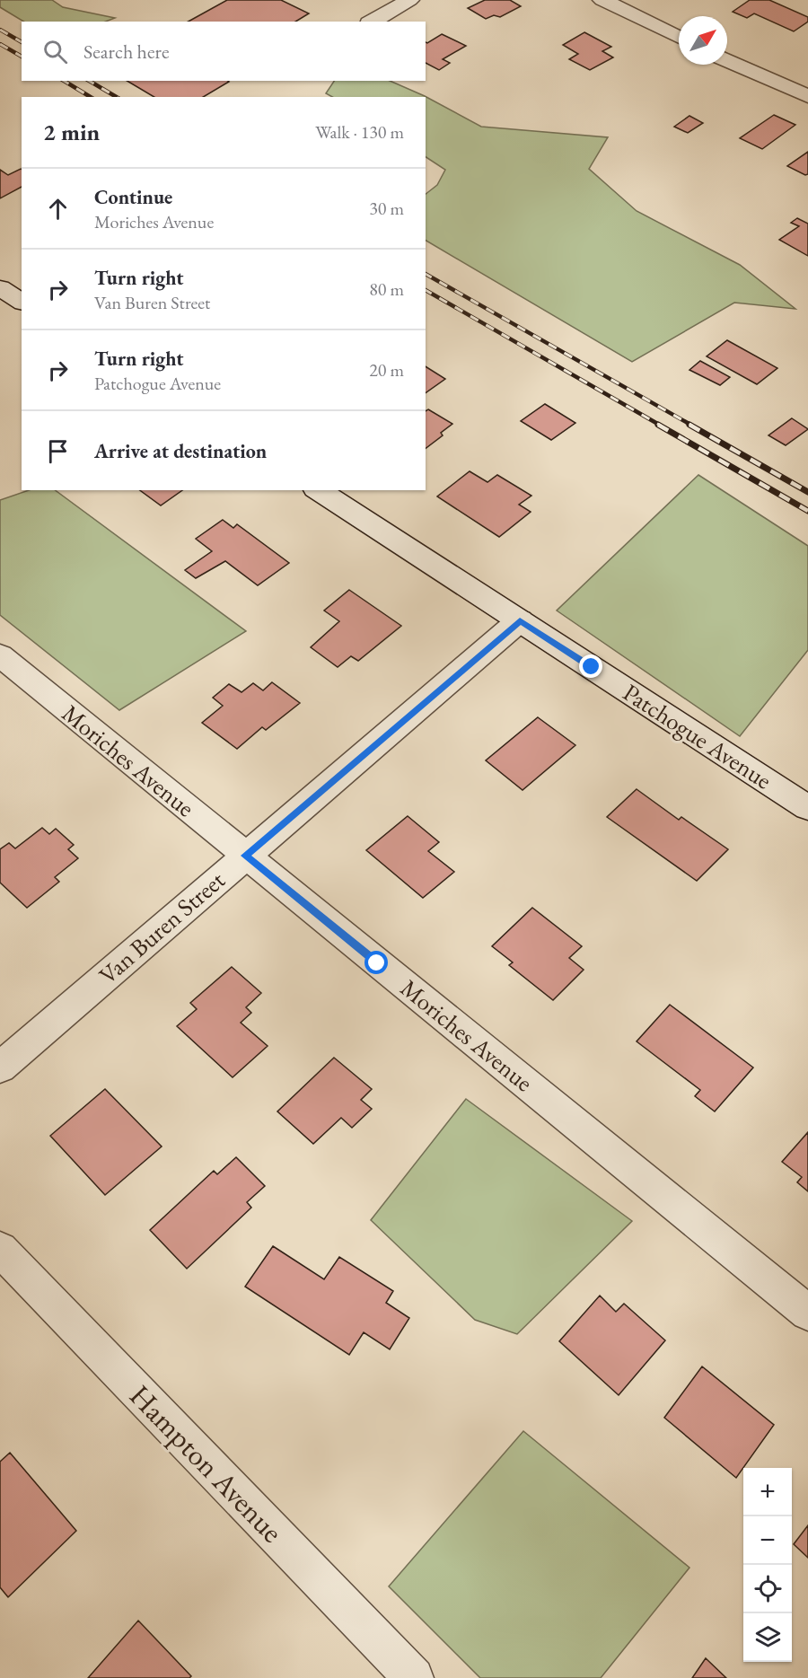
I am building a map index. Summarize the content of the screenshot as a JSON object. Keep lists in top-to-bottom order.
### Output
{
  "streets": {
    "street": [
      "Patchogue Avenue",
      "Moriches Avenue",
      "Van Buren Street",
      "Hampton Avenue"
    ]
  },
  "crossings": [
    ["Patchogue Avenue", "Van Buren Street"],
    ["Moriches Avenue", "Van Buren Street"]
  ],
  "north": "top right",
  "page": {
    "search": "Search here",
    "heading": ["2 min", "Walk · 130 m"],
    "list": [
      ["Continue", "Moriches Avenue", "30 m"],
      ["Turn right", "Van Buren Street", "80 m"],
      ["Turn right", "Patchogue Avenue", "20 m"],
      "Arrive at destination"
    ],
    "map_buttons": ["+", "−"]
  }
}
